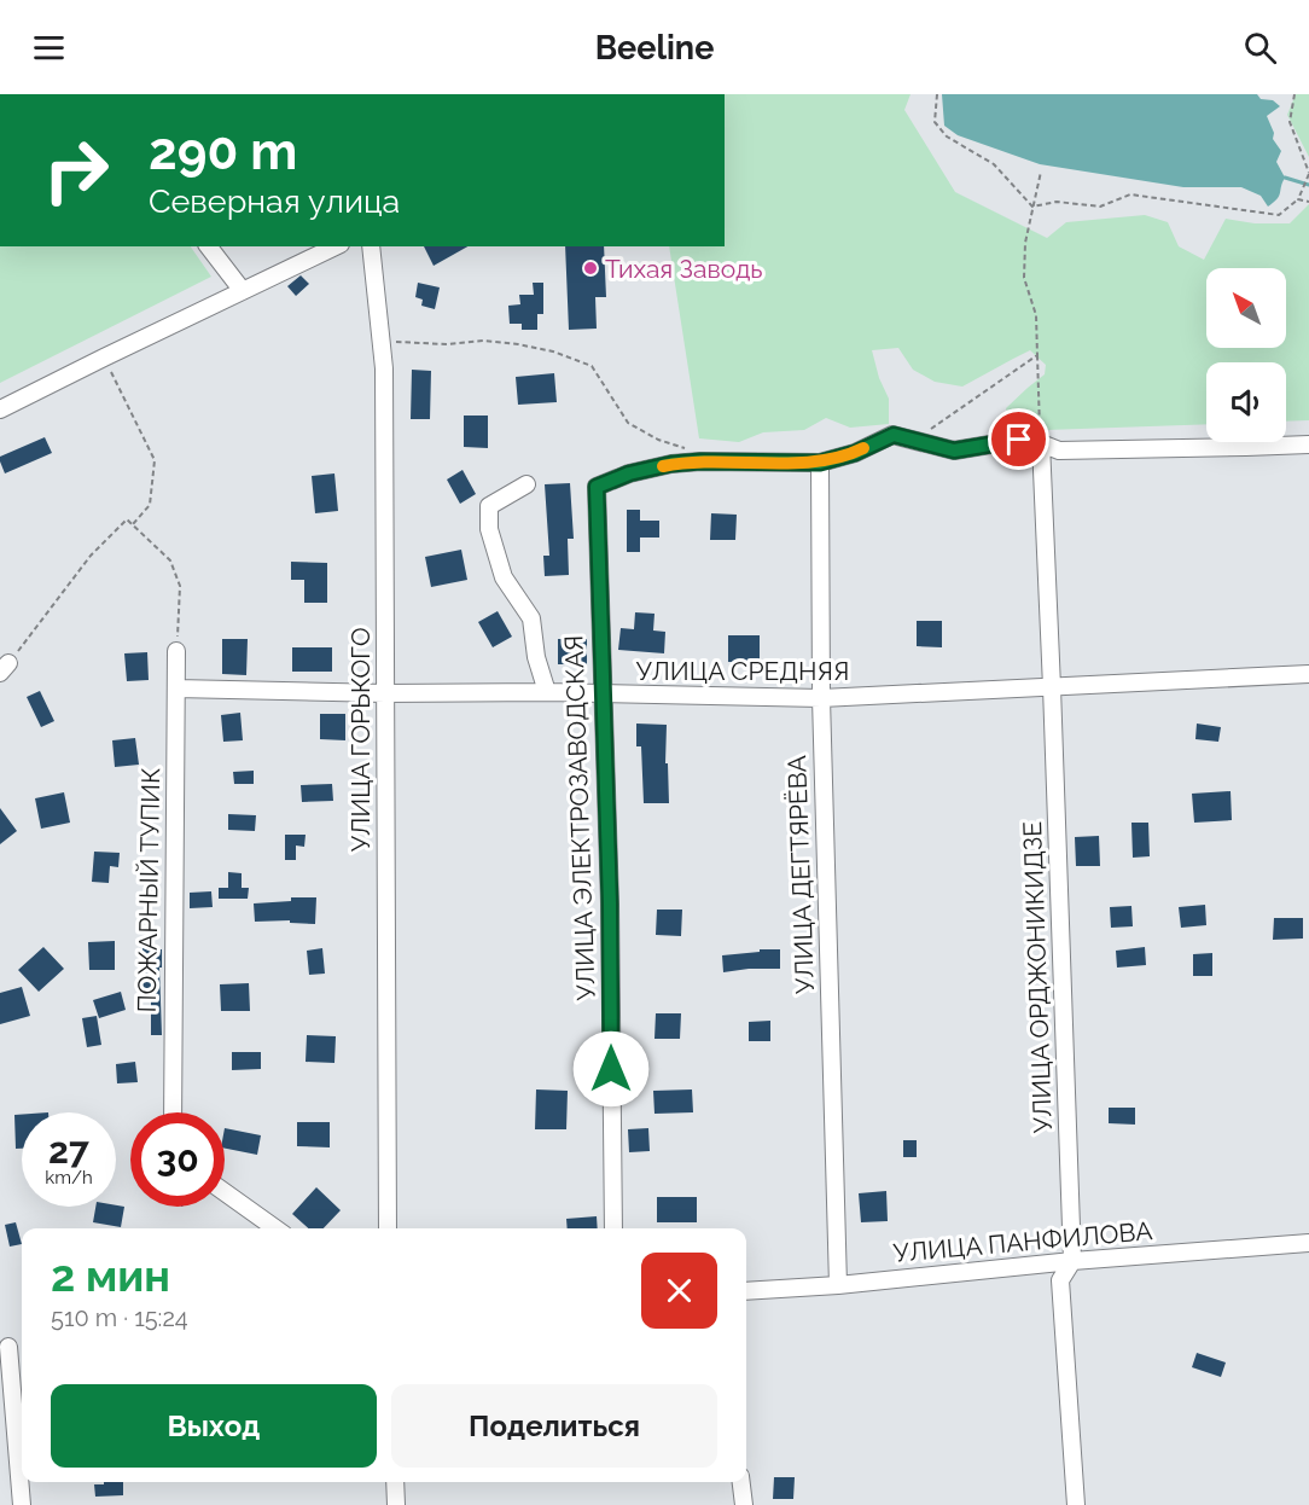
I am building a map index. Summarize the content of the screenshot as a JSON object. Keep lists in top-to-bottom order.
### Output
{
  "streets": {
    "street": [
      "УЛИЦА СРЕДНЯЯ",
      "УЛИЦА ГОРЬКОГО",
      "УЛИЦА ЭЛЕКТРОЗАВОДСКАЯ",
      "УЛИЦА ДЕГТЯРЁВА",
      "ПОЖАРНЫЙ ТУПИК",
      "УЛИЦА ОРДЖОНИКИДЗЕ",
      "УЛИЦА ПАНФИЛОВА"
    ]
  },
  "crossings": [
    ["УЛИЦА СРЕДНЯЯ", "УЛИЦА ГОРЬКОГО"],
    ["УЛИЦА СРЕДНЯЯ", "УЛИЦА ЭЛЕКТРОЗАВОДСКАЯ"],
    ["УЛИЦА СРЕДНЯЯ", "УЛИЦА ДЕГТЯРЁВА"],
    ["УЛИЦА СРЕДНЯЯ", "ПОЖАРНЫЙ ТУПИК"],
    ["УЛИЦА СРЕДНЯЯ", "УЛИЦА ОРДЖОНИКИДЗЕ"],
    ["УЛИЦА ЭЛЕКТРОЗАВОДСКАЯ", "УЛИЦА ДЕГТЯРЁВА"],
    ["УЛИЦА ДЕГТЯРЁВА", "УЛИЦА ПАНФИЛОВА"],
    ["УЛИЦА ОРДЖОНИКИДЗЕ", "УЛИЦА ПАНФИЛОВА"]
  ],
  "places": ["Тихая Заводь"],
  "north": "top left",
  "page": {
    "header": "Beeline",
    "turn": ["290 m", "Северная улица"],
    "speed": "27 km/h",
    "limit": "30",
    "heading": ["2 мин", "510 m · 15:24"],
    "buttons": ["Выход", "Поделиться"]
  }
}
